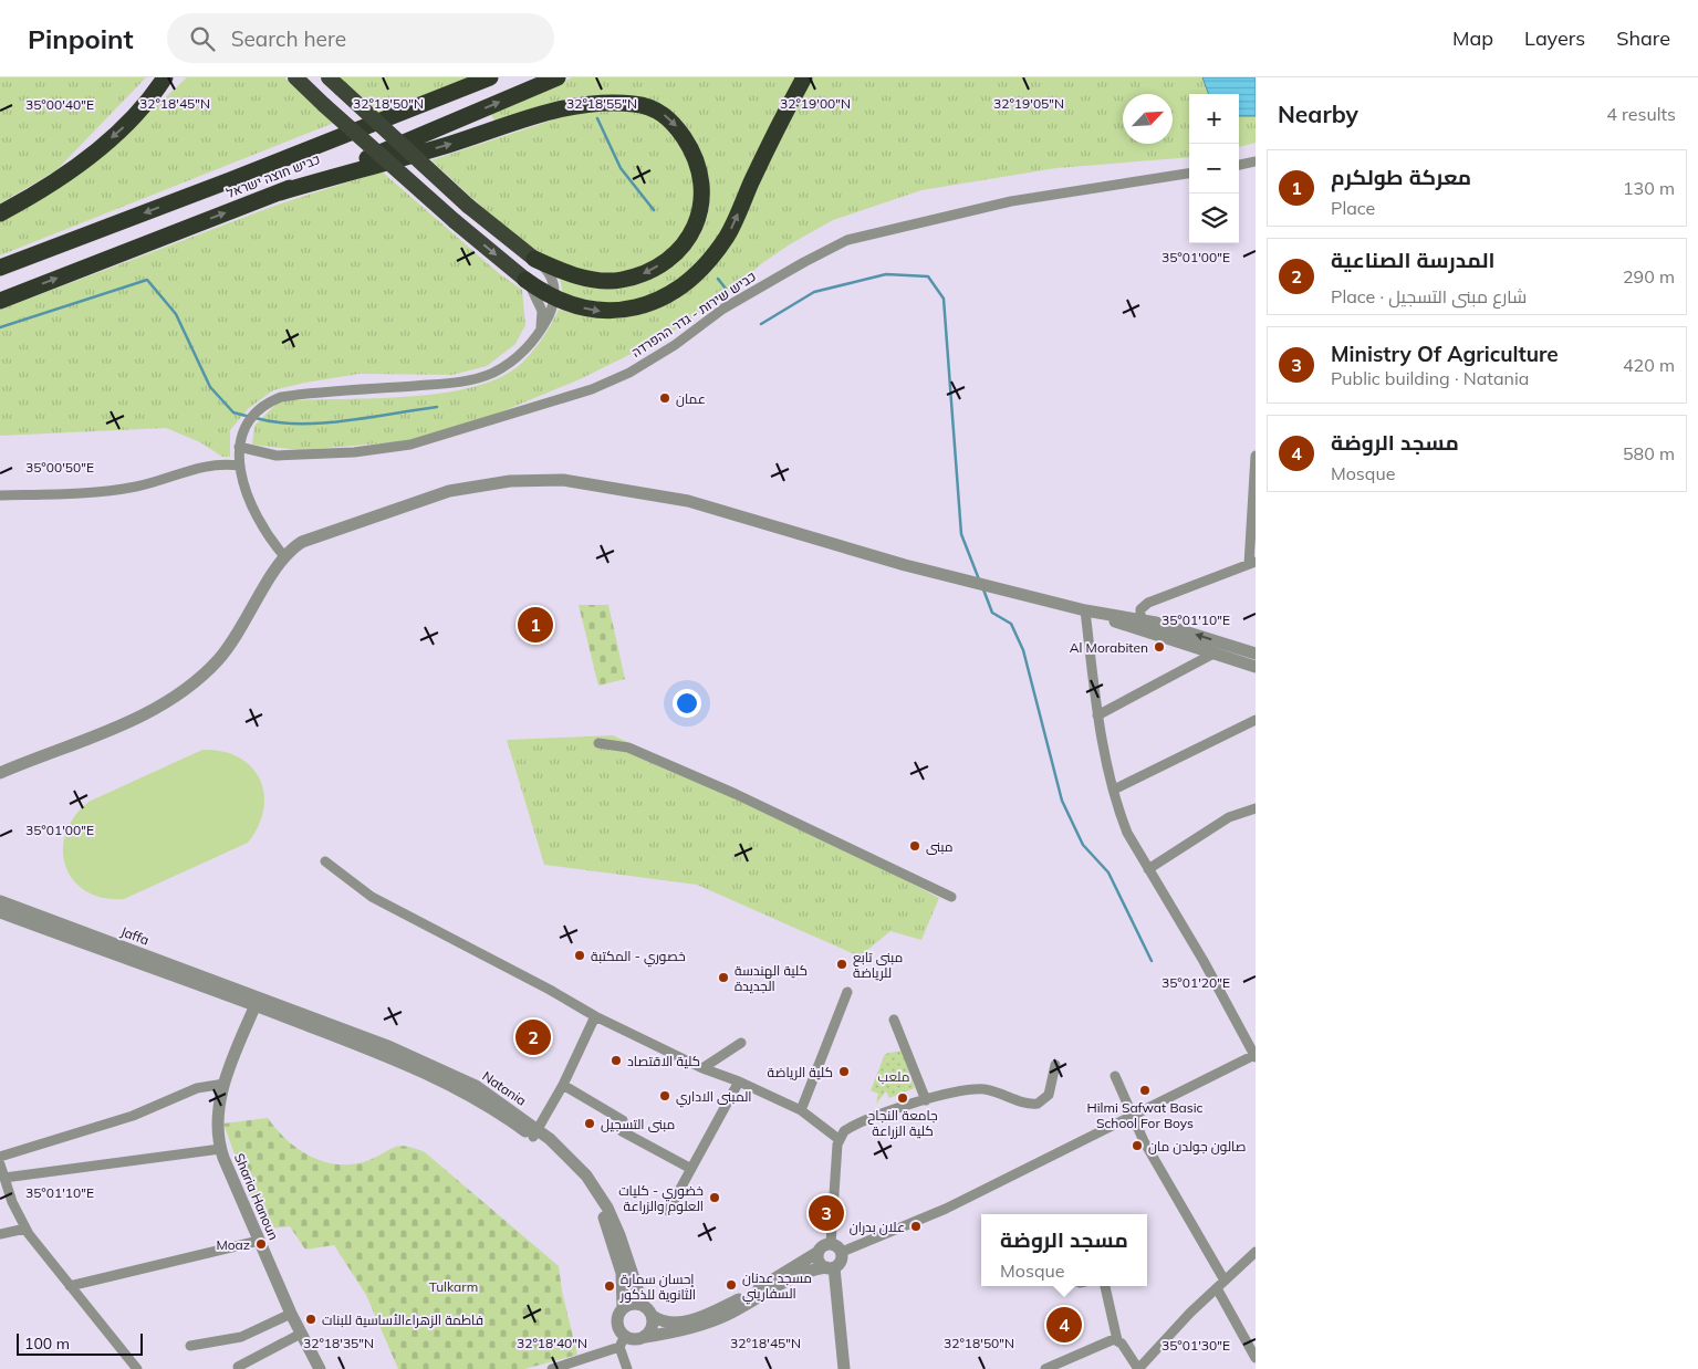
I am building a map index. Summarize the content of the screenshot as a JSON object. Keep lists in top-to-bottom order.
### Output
{
  "streets": {
    "highway": ["כביש חוצה ישראל"],
    "street": [
      "כביש שירות - גדר ההפרדה",
      "Jaffa",
      "Natania",
      "Sharia Hanoun"
    ]
  },
  "crossings": [
    ["Jaffa", "Natania"],
    ["Jaffa", "Sharia Hanoun"],
    ["Natania", "Sharia Hanoun"]
  ],
  "parks": ["ملعب", "Tulkarm"],
  "places": [
    "عمان",
    "Al Morabiten",
    "مبنى",
    "خصوري - المكتبة",
    "مبنى تابع للرياضة",
    "كلية الهندسة الجديدة",
    "كلية الاقتصاد",
    "كلية الرياضة",
    "Hilmi Safwat Basic School For Boys",
    "المبنى الاداري",
    "جامعة النجاح كلية الزراعة",
    "مبنى التسجيل",
    "صالون جولدن مان",
    "خضوري - كليات العلوم والزراعة",
    "علان بدران",
    "Moaz",
    "مسجد عدنان السفاريني",
    "إحسان سمارة الثانوية للذكور",
    "فاطمة الزهراءالأساسية للبنات"
  ],
  "scale_bar": "100 m",
  "north": "top right",
  "page": {
    "header": "Pinpoint",
    "search": "Search here",
    "nav": ["Map", "Layers", "Share"],
    "heading": ["Nearby", "4 results"],
    "map_buttons": ["+", "−"],
    "list": [
      {
        "mark": "1",
        "name": "معركة طولكرم",
        "note": "Place",
        "value": "130 m"
      },
      {
        "mark": "2",
        "name": "المدرسة الصناعية",
        "note": "Place · شارع مبنى التسجيل",
        "value": "290 m"
      },
      {
        "mark": "3",
        "name": "Ministry Of Agriculture",
        "note": "Public building · Natania",
        "value": "420 m"
      },
      {
        "mark": "4",
        "name": "مسجد الروضة",
        "note": "Mosque",
        "value": "580 m"
      }
    ],
    "pins": [
      "1",
      "2",
      "3",
      "4"
    ],
    "popup": ["مسجد الروضة", "Mosque"],
    "scale": "100 m"
  },
  "coordinates": [
    "32°18'45\"N",
    "32°18'50\"N",
    "32°18'55\"N",
    "32°19'00\"N",
    "32°19'05\"N",
    "35°00'40\"E",
    "35°01'00\"E",
    "35°00'50\"E",
    "35°01'10\"E",
    "35°01'20\"E",
    "32°18'35\"N",
    "32°18'40\"N",
    "35°01'30\"E"
  ]
}
